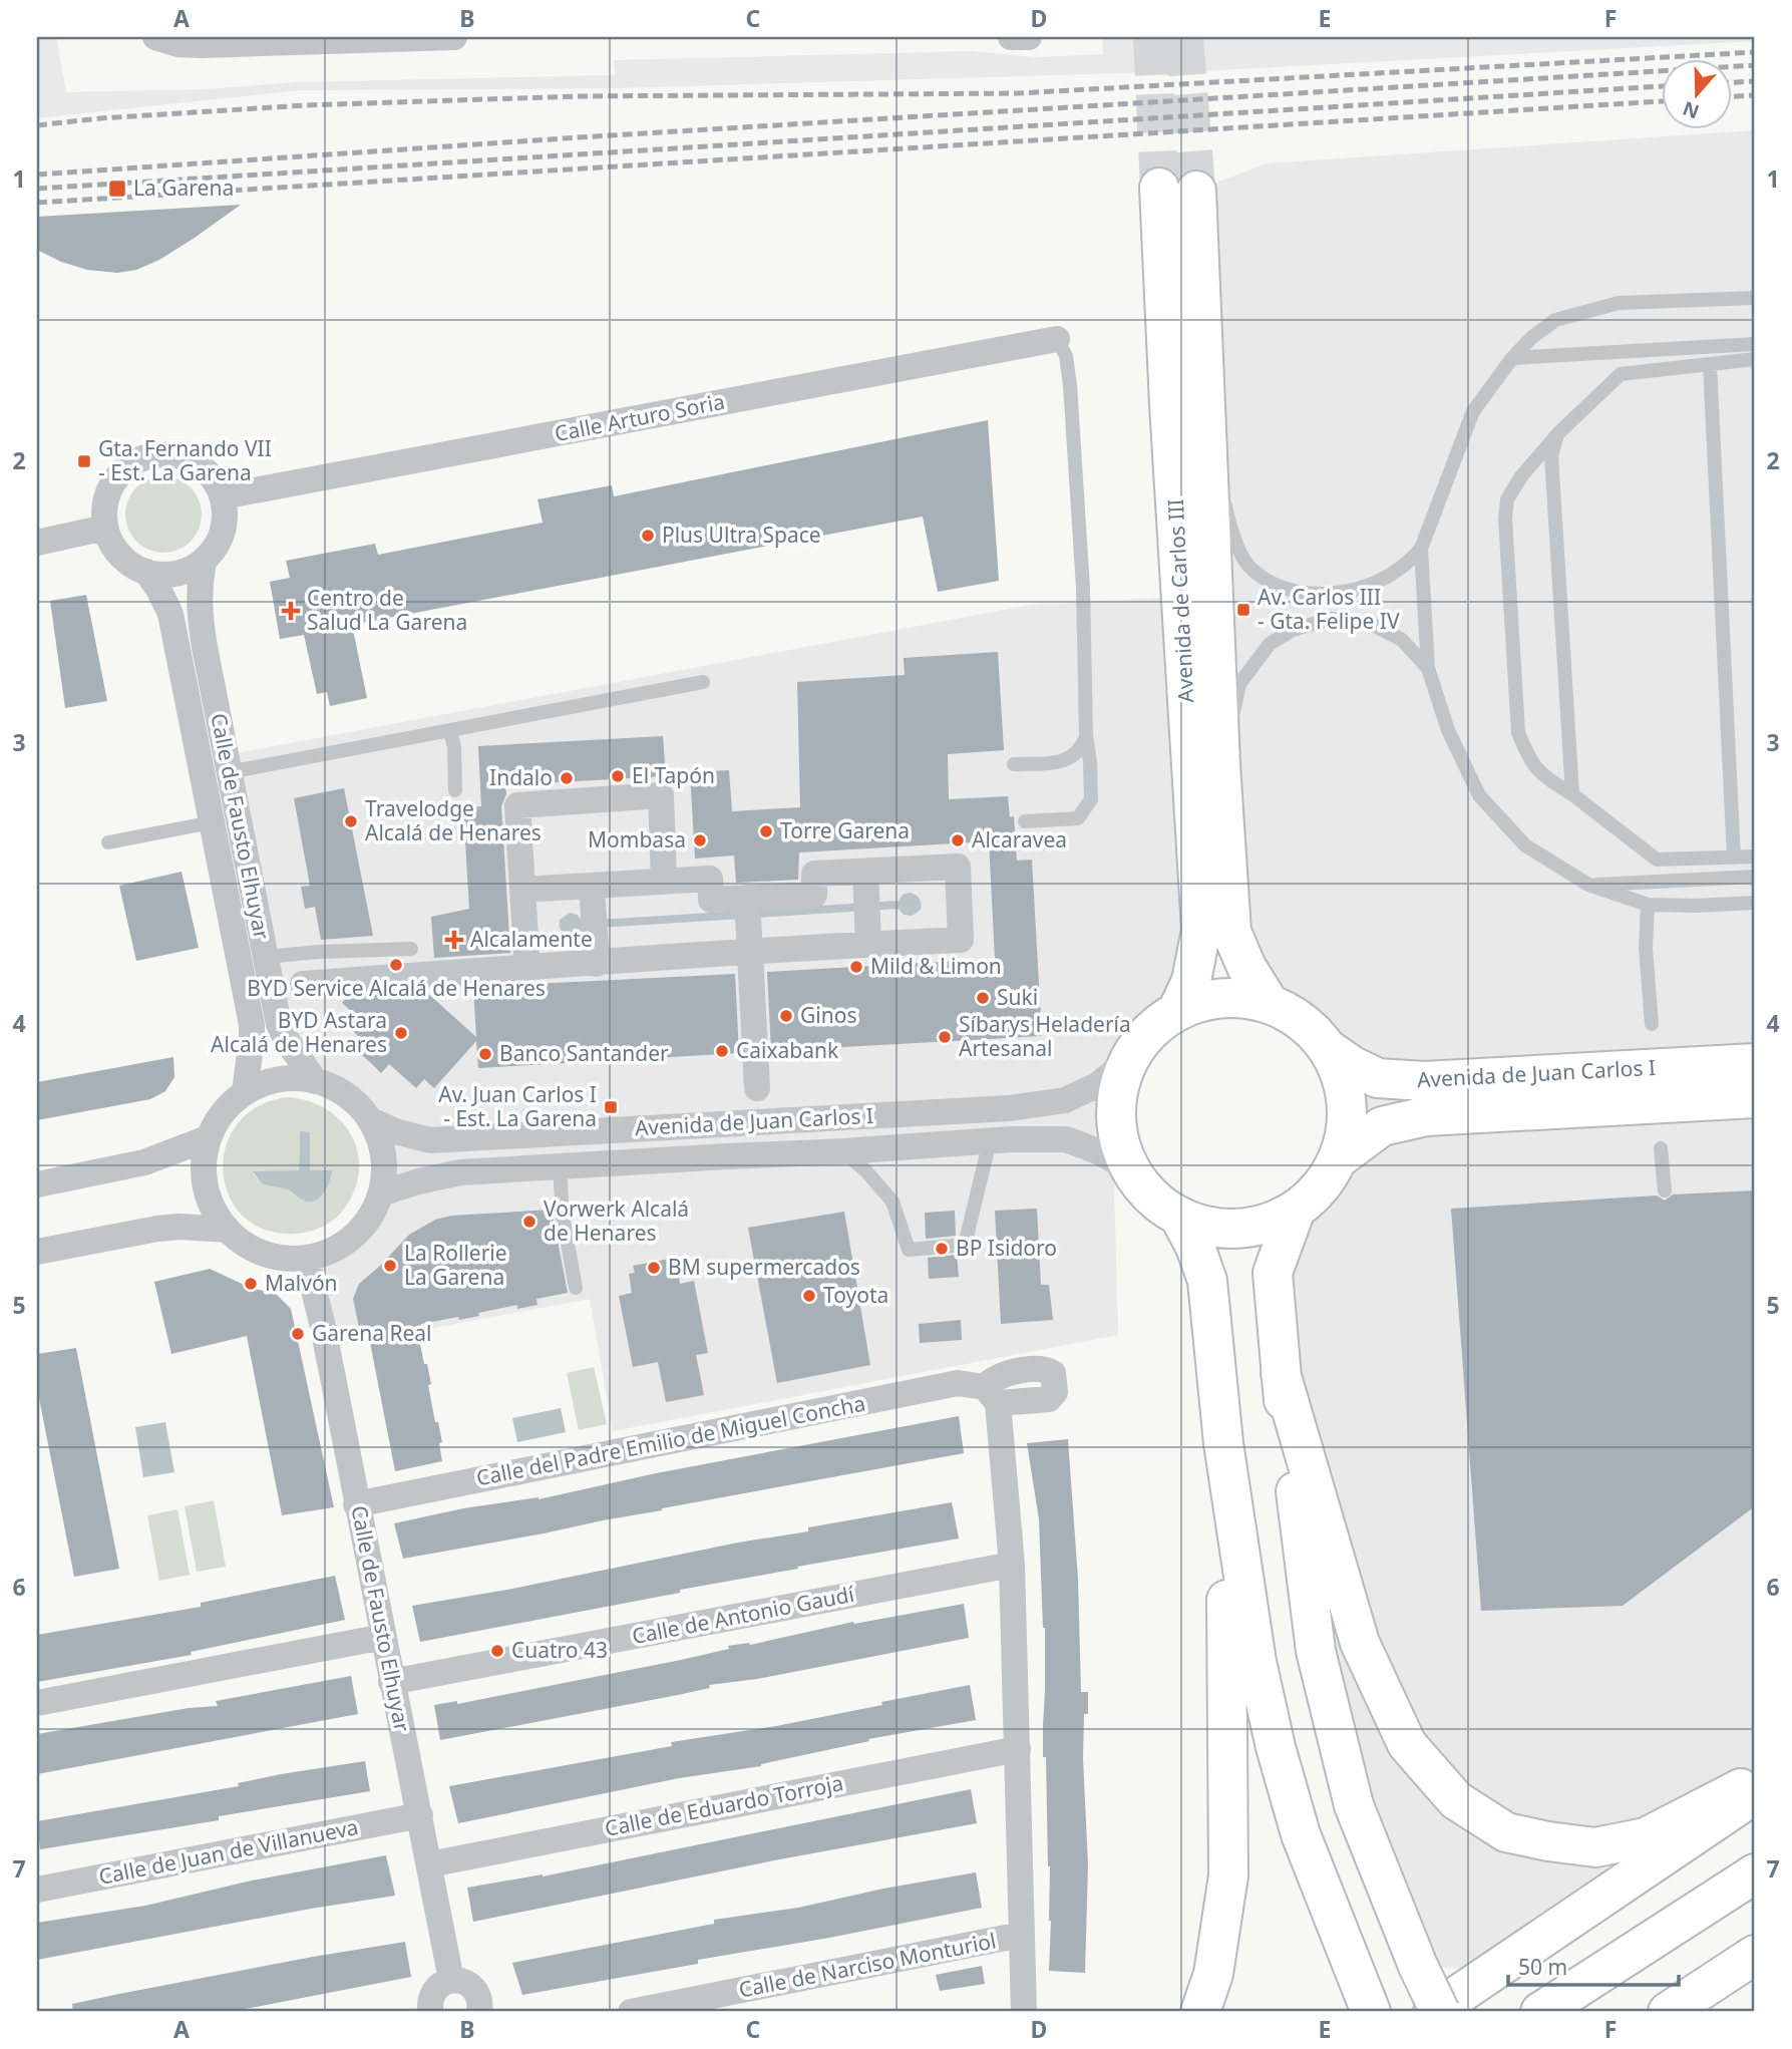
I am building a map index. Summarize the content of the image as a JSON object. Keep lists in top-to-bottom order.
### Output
{
  "streets": {
    "main road": ["Avenida de Carlos III", "Avenida de Juan Carlos I"],
    "street": [
      "Calle Arturo Soria",
      "Calle de Fausto Elhuyar",
      "Calle del Padre Emilio de Miguel Concha",
      "Calle de Antonio Gaudí",
      "Calle de Eduardo Torroja",
      "Calle de Juan de Villanueva",
      "Calle de Narciso Monturiol"
    ]
  },
  "crossings": [
    ["Calle Arturo Soria", "Calle de Fausto Elhuyar"],
    ["Avenida de Carlos III", "Avenida de Juan Carlos I"],
    ["Calle de Fausto Elhuyar", "Avenida de Juan Carlos I"],
    ["Calle de Fausto Elhuyar", "Calle del Padre Emilio de Miguel Concha"],
    ["Calle de Fausto Elhuyar", "Calle de Antonio Gaudí"],
    ["Calle de Fausto Elhuyar", "Calle de Eduardo Torroja"],
    ["Calle de Fausto Elhuyar", "Calle de Juan de Villanueva"],
    ["Calle del Padre Emilio de Miguel Concha", "Calle de Antonio Gaudí"],
    ["Calle del Padre Emilio de Miguel Concha", "Calle de Eduardo Torroja"],
    ["Calle del Padre Emilio de Miguel Concha", "Calle de Narciso Monturiol"]
  ],
  "places": {
    "transit": [
      "La Garena",
      "Gta. Fernando VII - Est. La Garena",
      "Av. Carlos III - Gta. Felipe IV",
      "Av. Juan Carlos I - Est. La Garena"
    ],
    "other": [
      "Plus Ultra Space",
      "El Tapón",
      "Indalo",
      "Travelodge Alcalá de Henares",
      "Torre Garena",
      "Mombasa",
      "Alcaravea",
      "BYD Service Alcalá de Henares",
      "Mild & Limon",
      "Suki",
      "Ginos",
      "BYD Astara Alcalá de Henares",
      "Síbarys Heladería Artesanal",
      "Caixabank",
      "Banco Santander",
      "Vorwerk Alcalá de Henares",
      "BP Isidoro",
      "La Rollerie La Garena",
      "BM supermercados",
      "Malvón",
      "Toyota",
      "Garena Real",
      "Cuatro 43"
    ],
    "health": ["Centro de Salud La Garena", "Alcalamente"]
  },
  "scale_bar": "50 m",
  "north": "bottom",
  "grid": {
    "columns": [
      "A",
      "B",
      "C",
      "D",
      "E",
      "F"
    ],
    "rows": [
      "1",
      "2",
      "3",
      "4",
      "5",
      "6",
      "7"
    ]
  }
}
